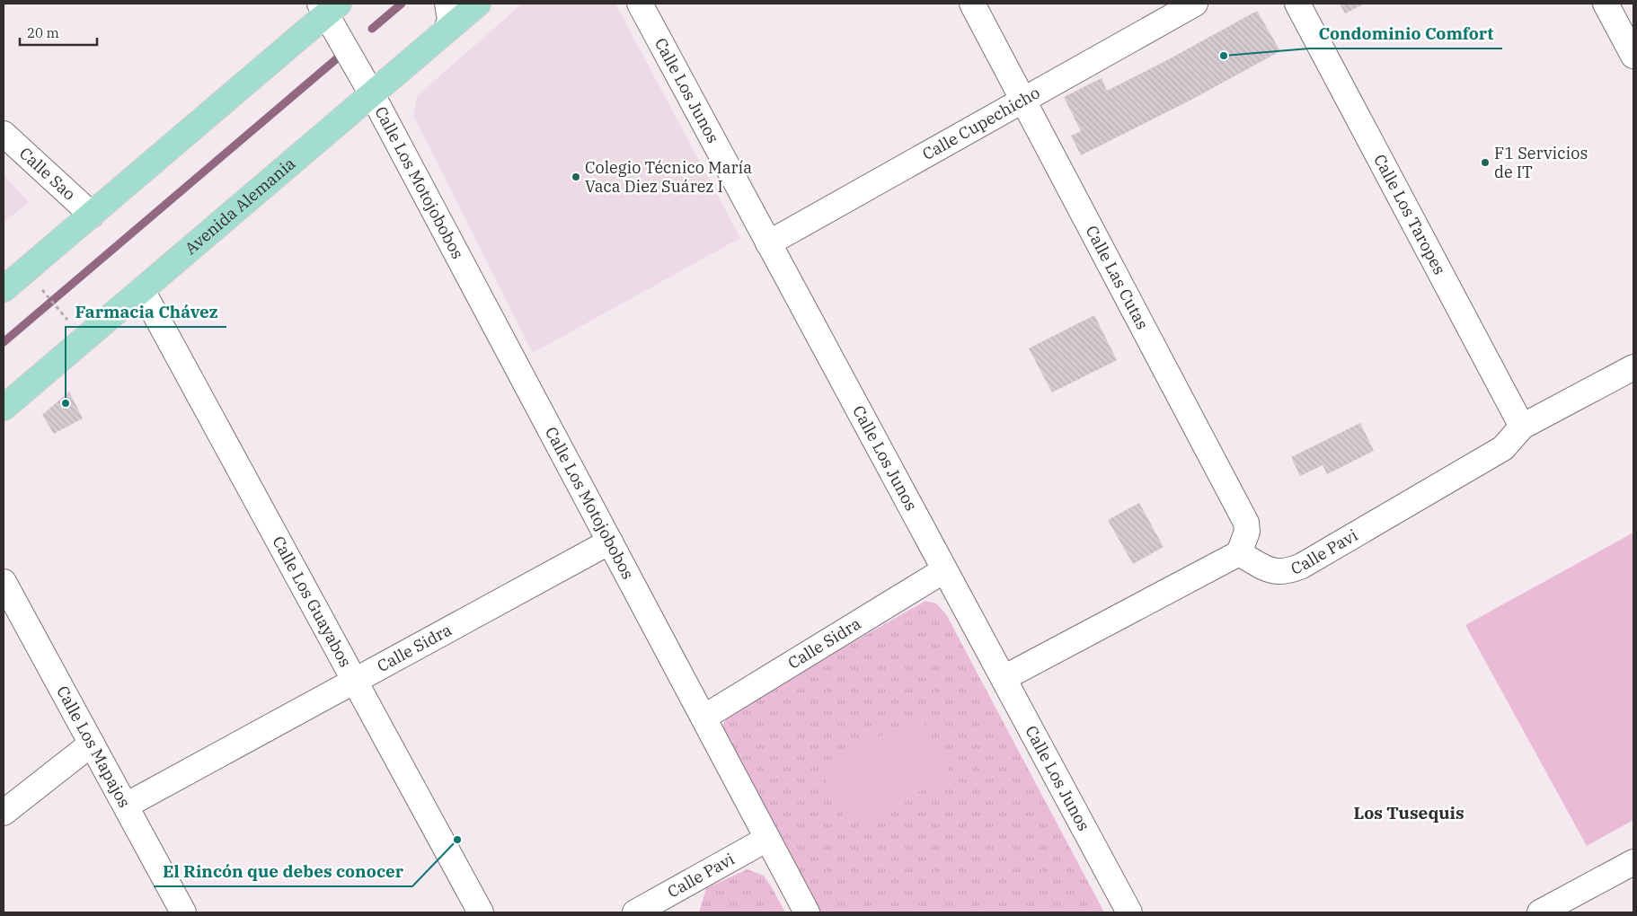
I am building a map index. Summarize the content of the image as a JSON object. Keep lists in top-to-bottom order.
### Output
{
  "streets": {
    "main road": ["Avenida Alemania"],
    "street": [
      "Calle Los Junos",
      "Calle Cupechicho",
      "Calle Sao",
      "Calle Los Motojobobos",
      "Calle Los Taropes",
      "Calle Las Cutas",
      "Calle Pavi",
      "Calle Los Guayabos",
      "Calle Sidra",
      "Calle Los Mapajos"
    ]
  },
  "crossings": [
    ["Calle Los Junos", "Calle Cupechicho"],
    ["Calle Los Junos", "Calle Sidra"],
    ["Calle Cupechicho", "Calle Las Cutas"],
    ["Calle Los Motojobobos", "Avenida Alemania"],
    ["Calle Los Motojobobos", "Calle Pavi"],
    ["Calle Los Motojobobos", "Calle Sidra"],
    ["Avenida Alemania", "Calle Los Guayabos"],
    ["Calle Los Taropes", "Calle Pavi"],
    ["Calle Las Cutas", "Calle Pavi"],
    ["Calle Los Guayabos", "Calle Sidra"],
    ["Calle Sidra", "Calle Los Mapajos"]
  ],
  "districts": ["Los Tusequis"],
  "places": [
    "Condominio Comfort",
    "F1 Servicios de IT",
    "Colegio Técnico María Vaca Diez Suárez I",
    "Farmacia Chávez",
    "El Rincón que debes conocer"
  ],
  "scale_bar": "20 m"
}
